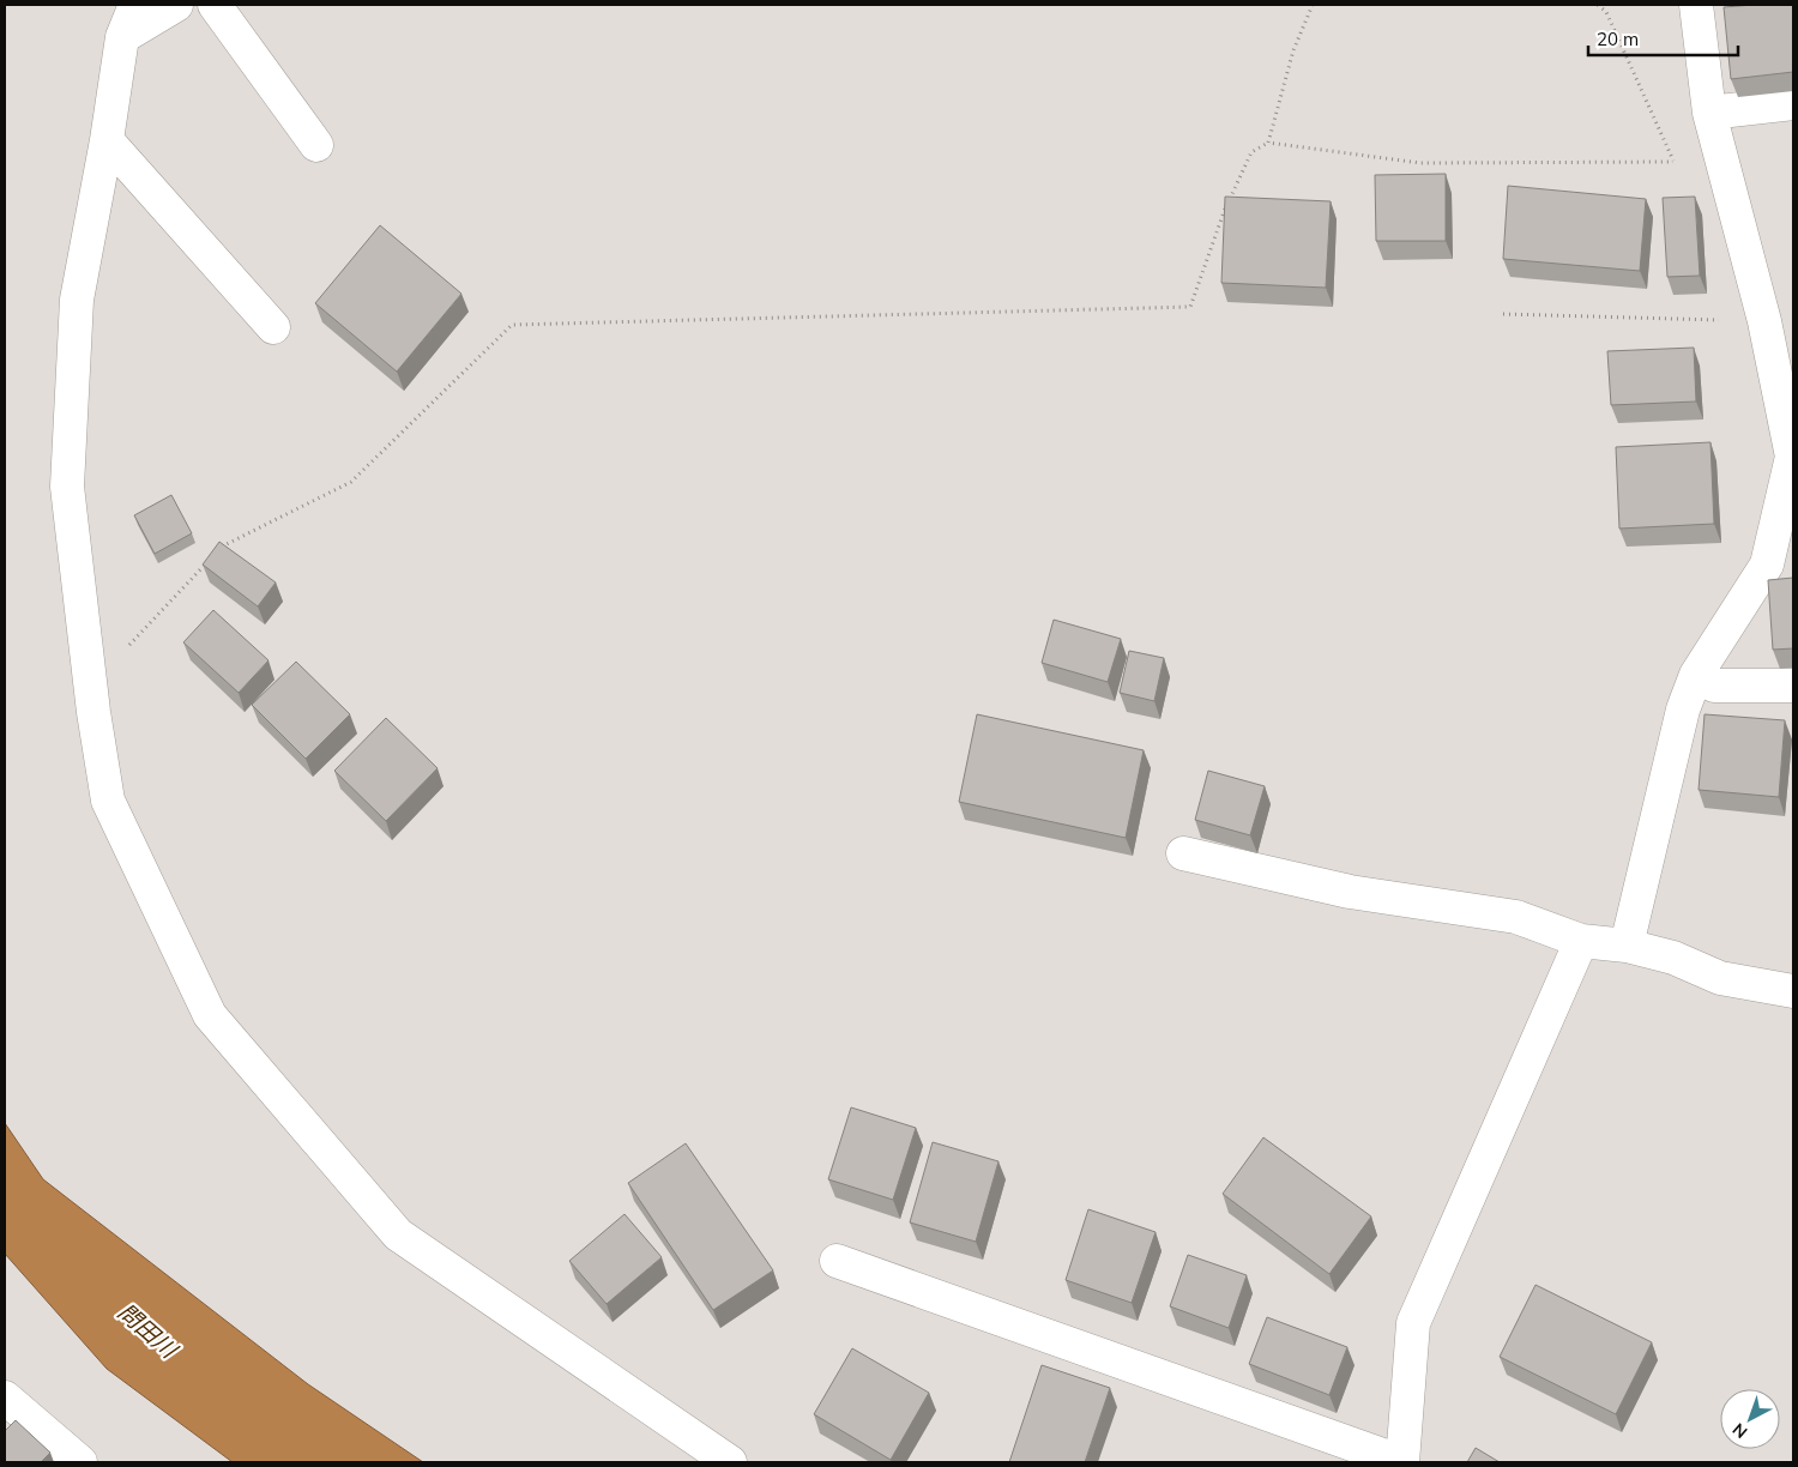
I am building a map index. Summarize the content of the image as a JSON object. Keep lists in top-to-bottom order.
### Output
{
  "water": ["問田川"],
  "scale_bar": "20 m",
  "north": "bottom left"
}
